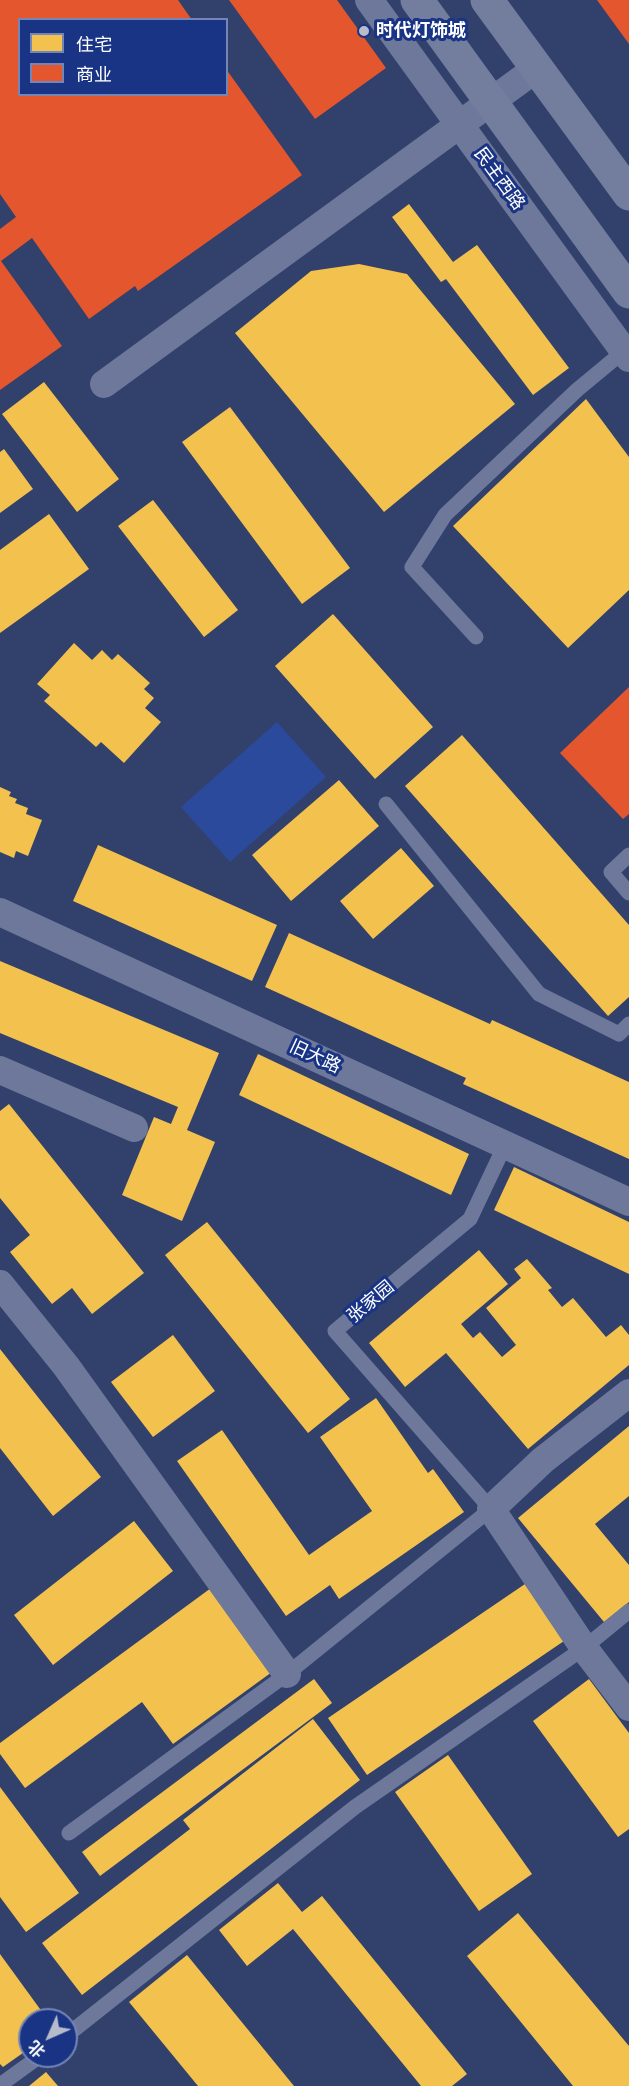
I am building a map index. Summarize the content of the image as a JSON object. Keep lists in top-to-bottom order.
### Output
{
  "streets": {
    "street": ["民主西路", "旧大路", "张家园"]
  },
  "crossings": [
    ["旧大路", "张家园"]
  ],
  "places": ["时代灯饰城"],
  "legend": ["住宅", "商业"],
  "north": "bottom left"
}
